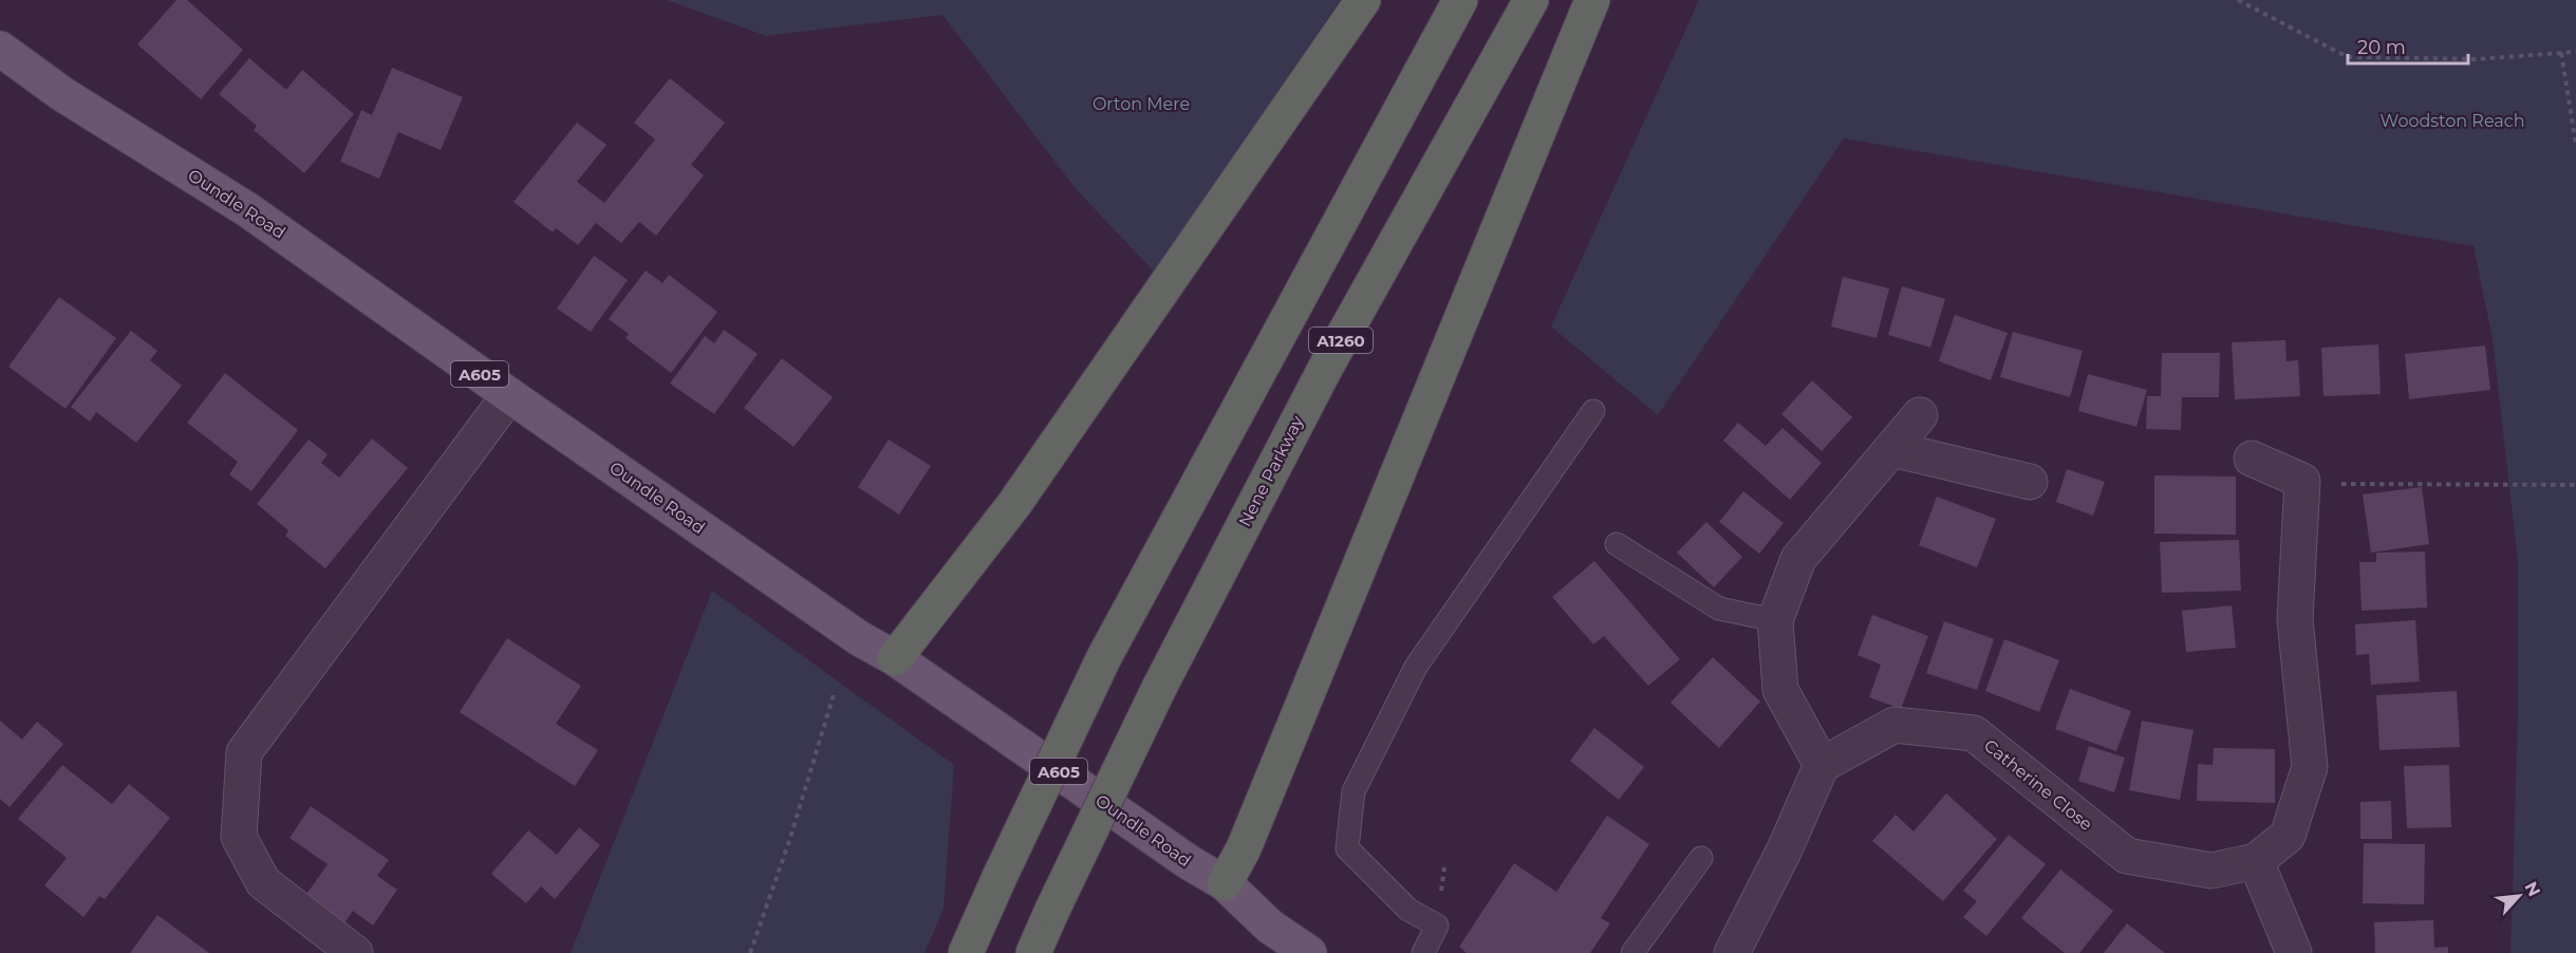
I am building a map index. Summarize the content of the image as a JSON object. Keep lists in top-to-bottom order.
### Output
{
  "streets": {
    "highway": ["A1260", "Nene Parkway"],
    "main road": ["Oundle Road", "A605"],
    "street": ["Catherine Close"]
  },
  "parks": ["Orton Mere", "Woodston Reach"],
  "scale_bar": "20 m",
  "north": "top right"
}
